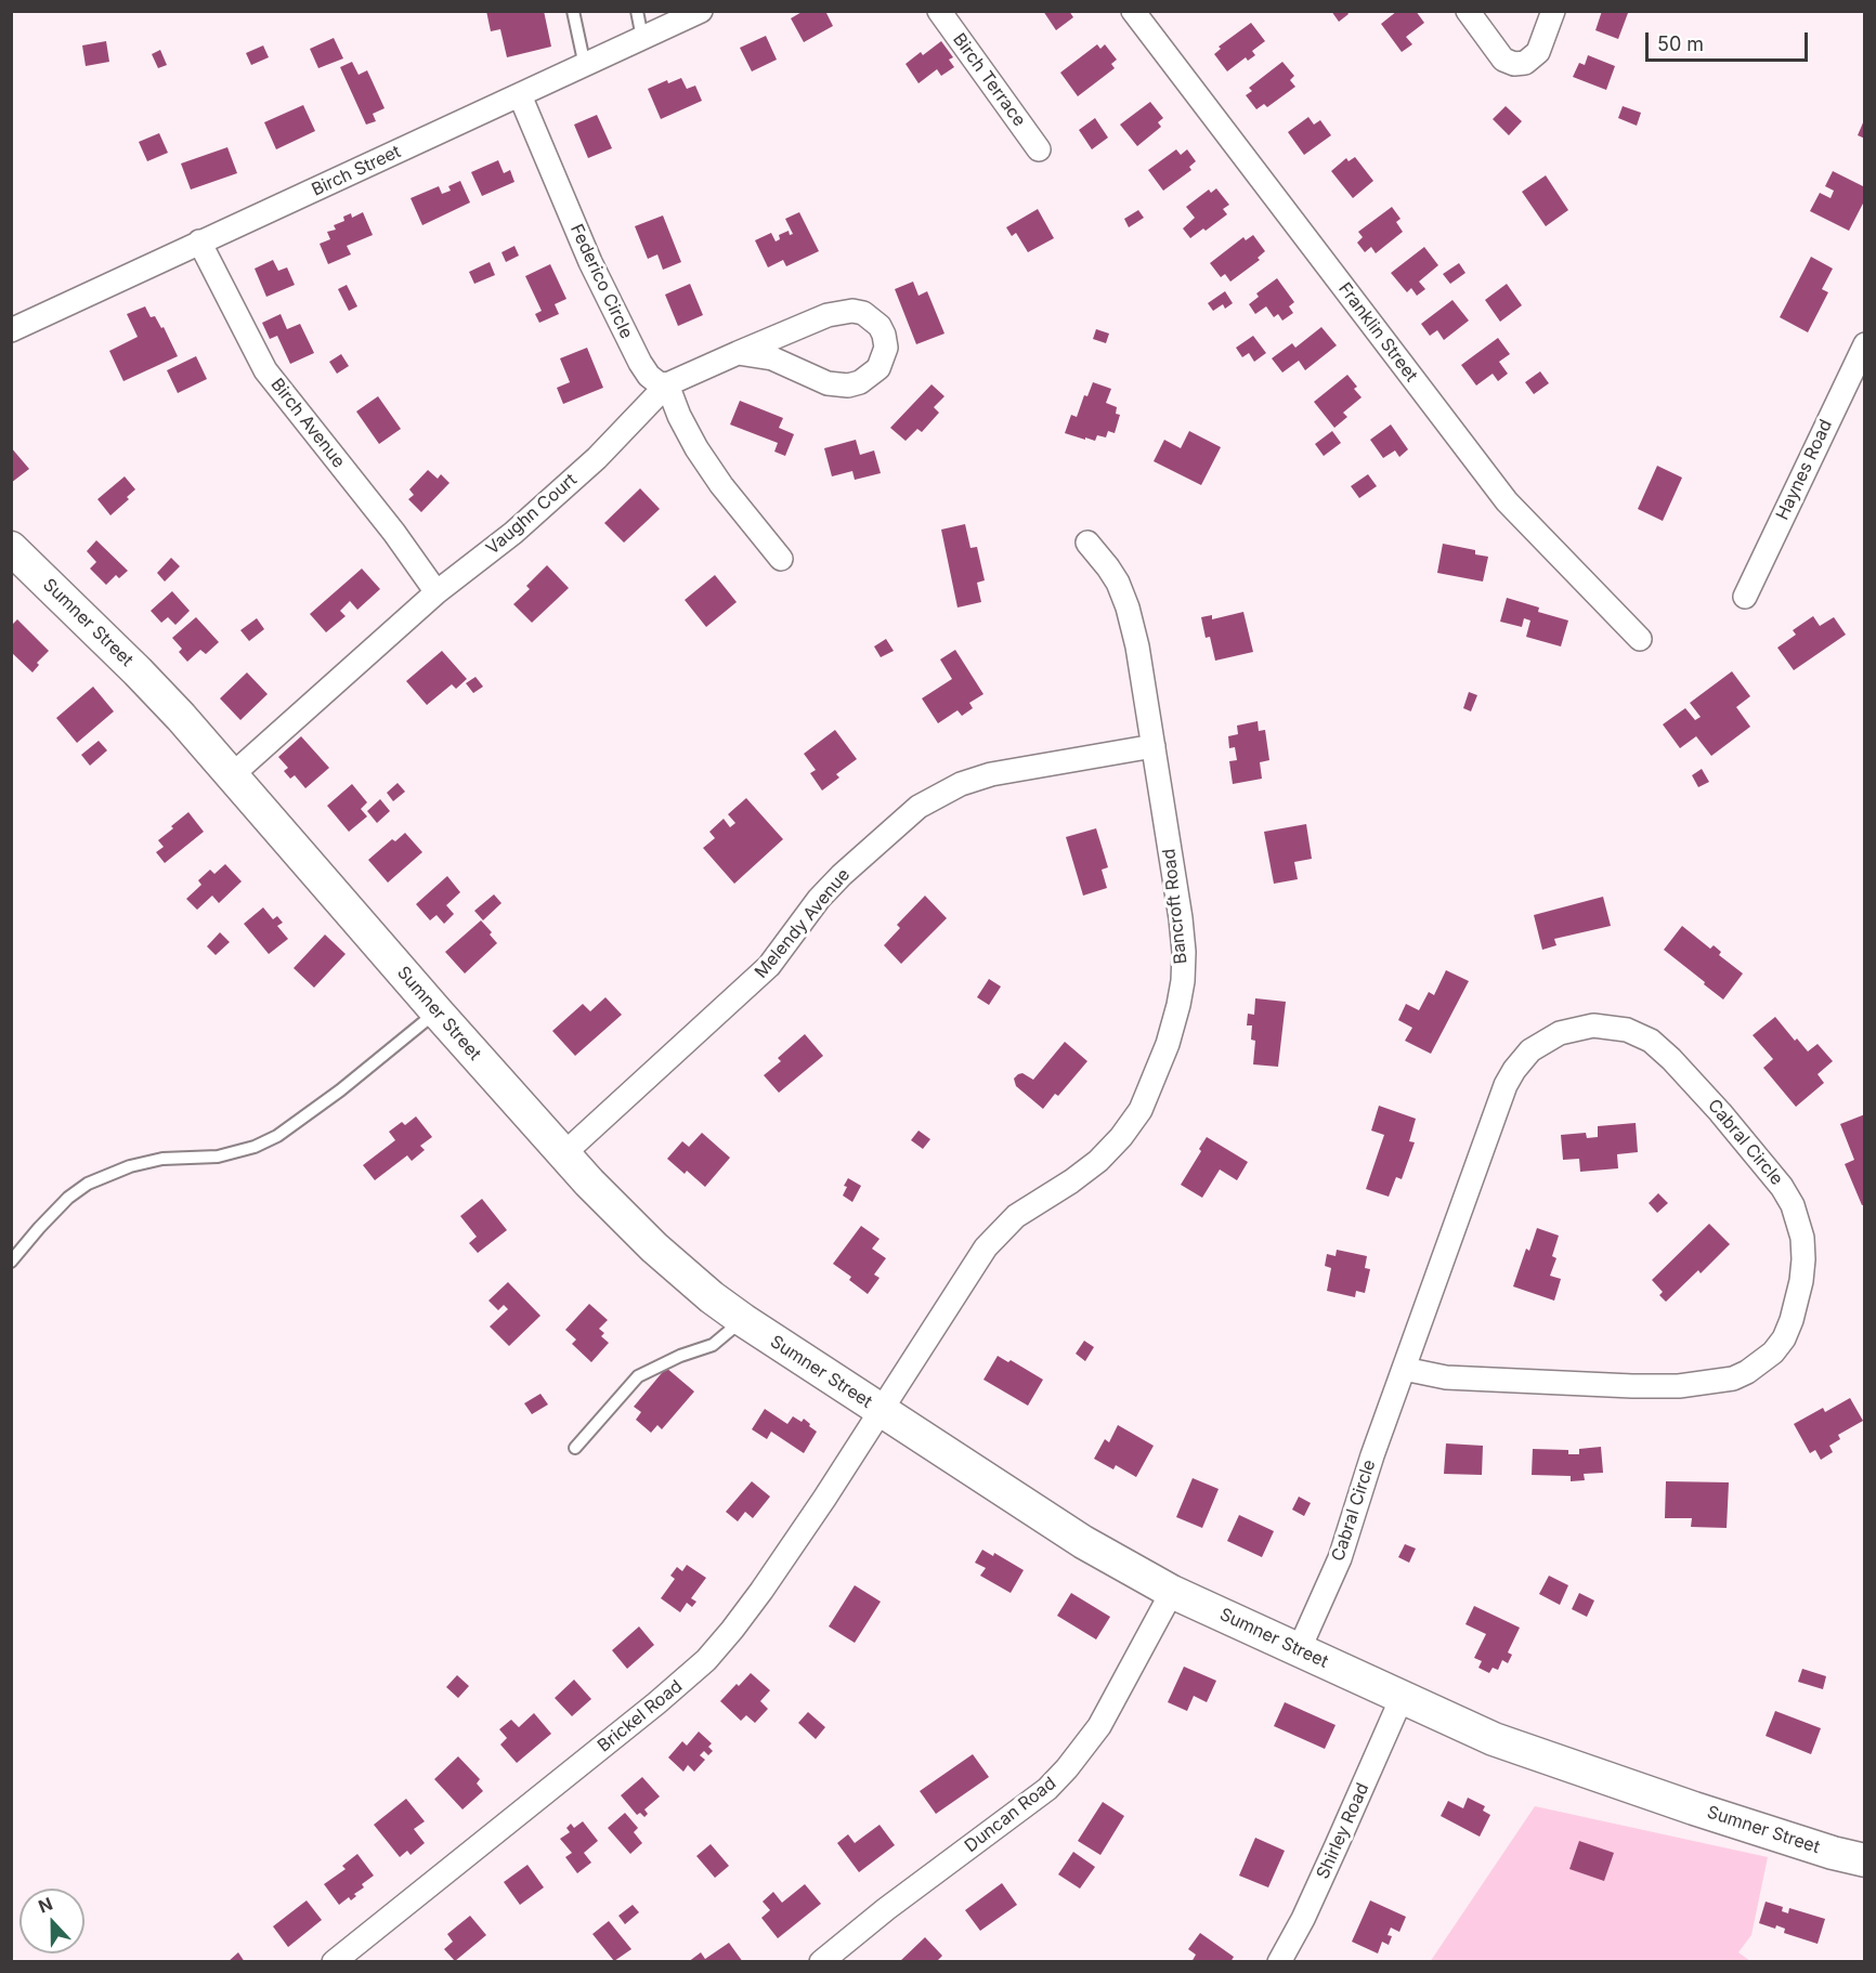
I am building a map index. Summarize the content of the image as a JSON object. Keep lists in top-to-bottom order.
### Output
{
  "streets": {
    "main road": ["Sumner Street"],
    "street": [
      "Birch Terrace",
      "Birch Street",
      "Federico Circle",
      "Franklin Street",
      "Birch Avenue",
      "Haynes Road",
      "Vaughn Court",
      "Bancroft Road",
      "Melendy Avenue",
      "Cabral Circle",
      "Brickel Road",
      "Duncan Road",
      "Shirley Road"
    ]
  },
  "crossings": [
    ["Birch Street", "Federico Circle"],
    ["Birch Street", "Birch Avenue"],
    ["Federico Circle", "Vaughn Court"],
    ["Birch Avenue", "Vaughn Court"],
    ["Vaughn Court", "Sumner Street"],
    ["Sumner Street", "Bancroft Road"],
    ["Sumner Street", "Melendy Avenue"],
    ["Sumner Street", "Cabral Circle"],
    ["Sumner Street", "Brickel Road"],
    ["Sumner Street", "Duncan Road"],
    ["Sumner Street", "Shirley Road"],
    ["Bancroft Road", "Melendy Avenue"],
    ["Bancroft Road", "Brickel Road"]
  ],
  "scale_bar": "50 m",
  "north": "top"
}
